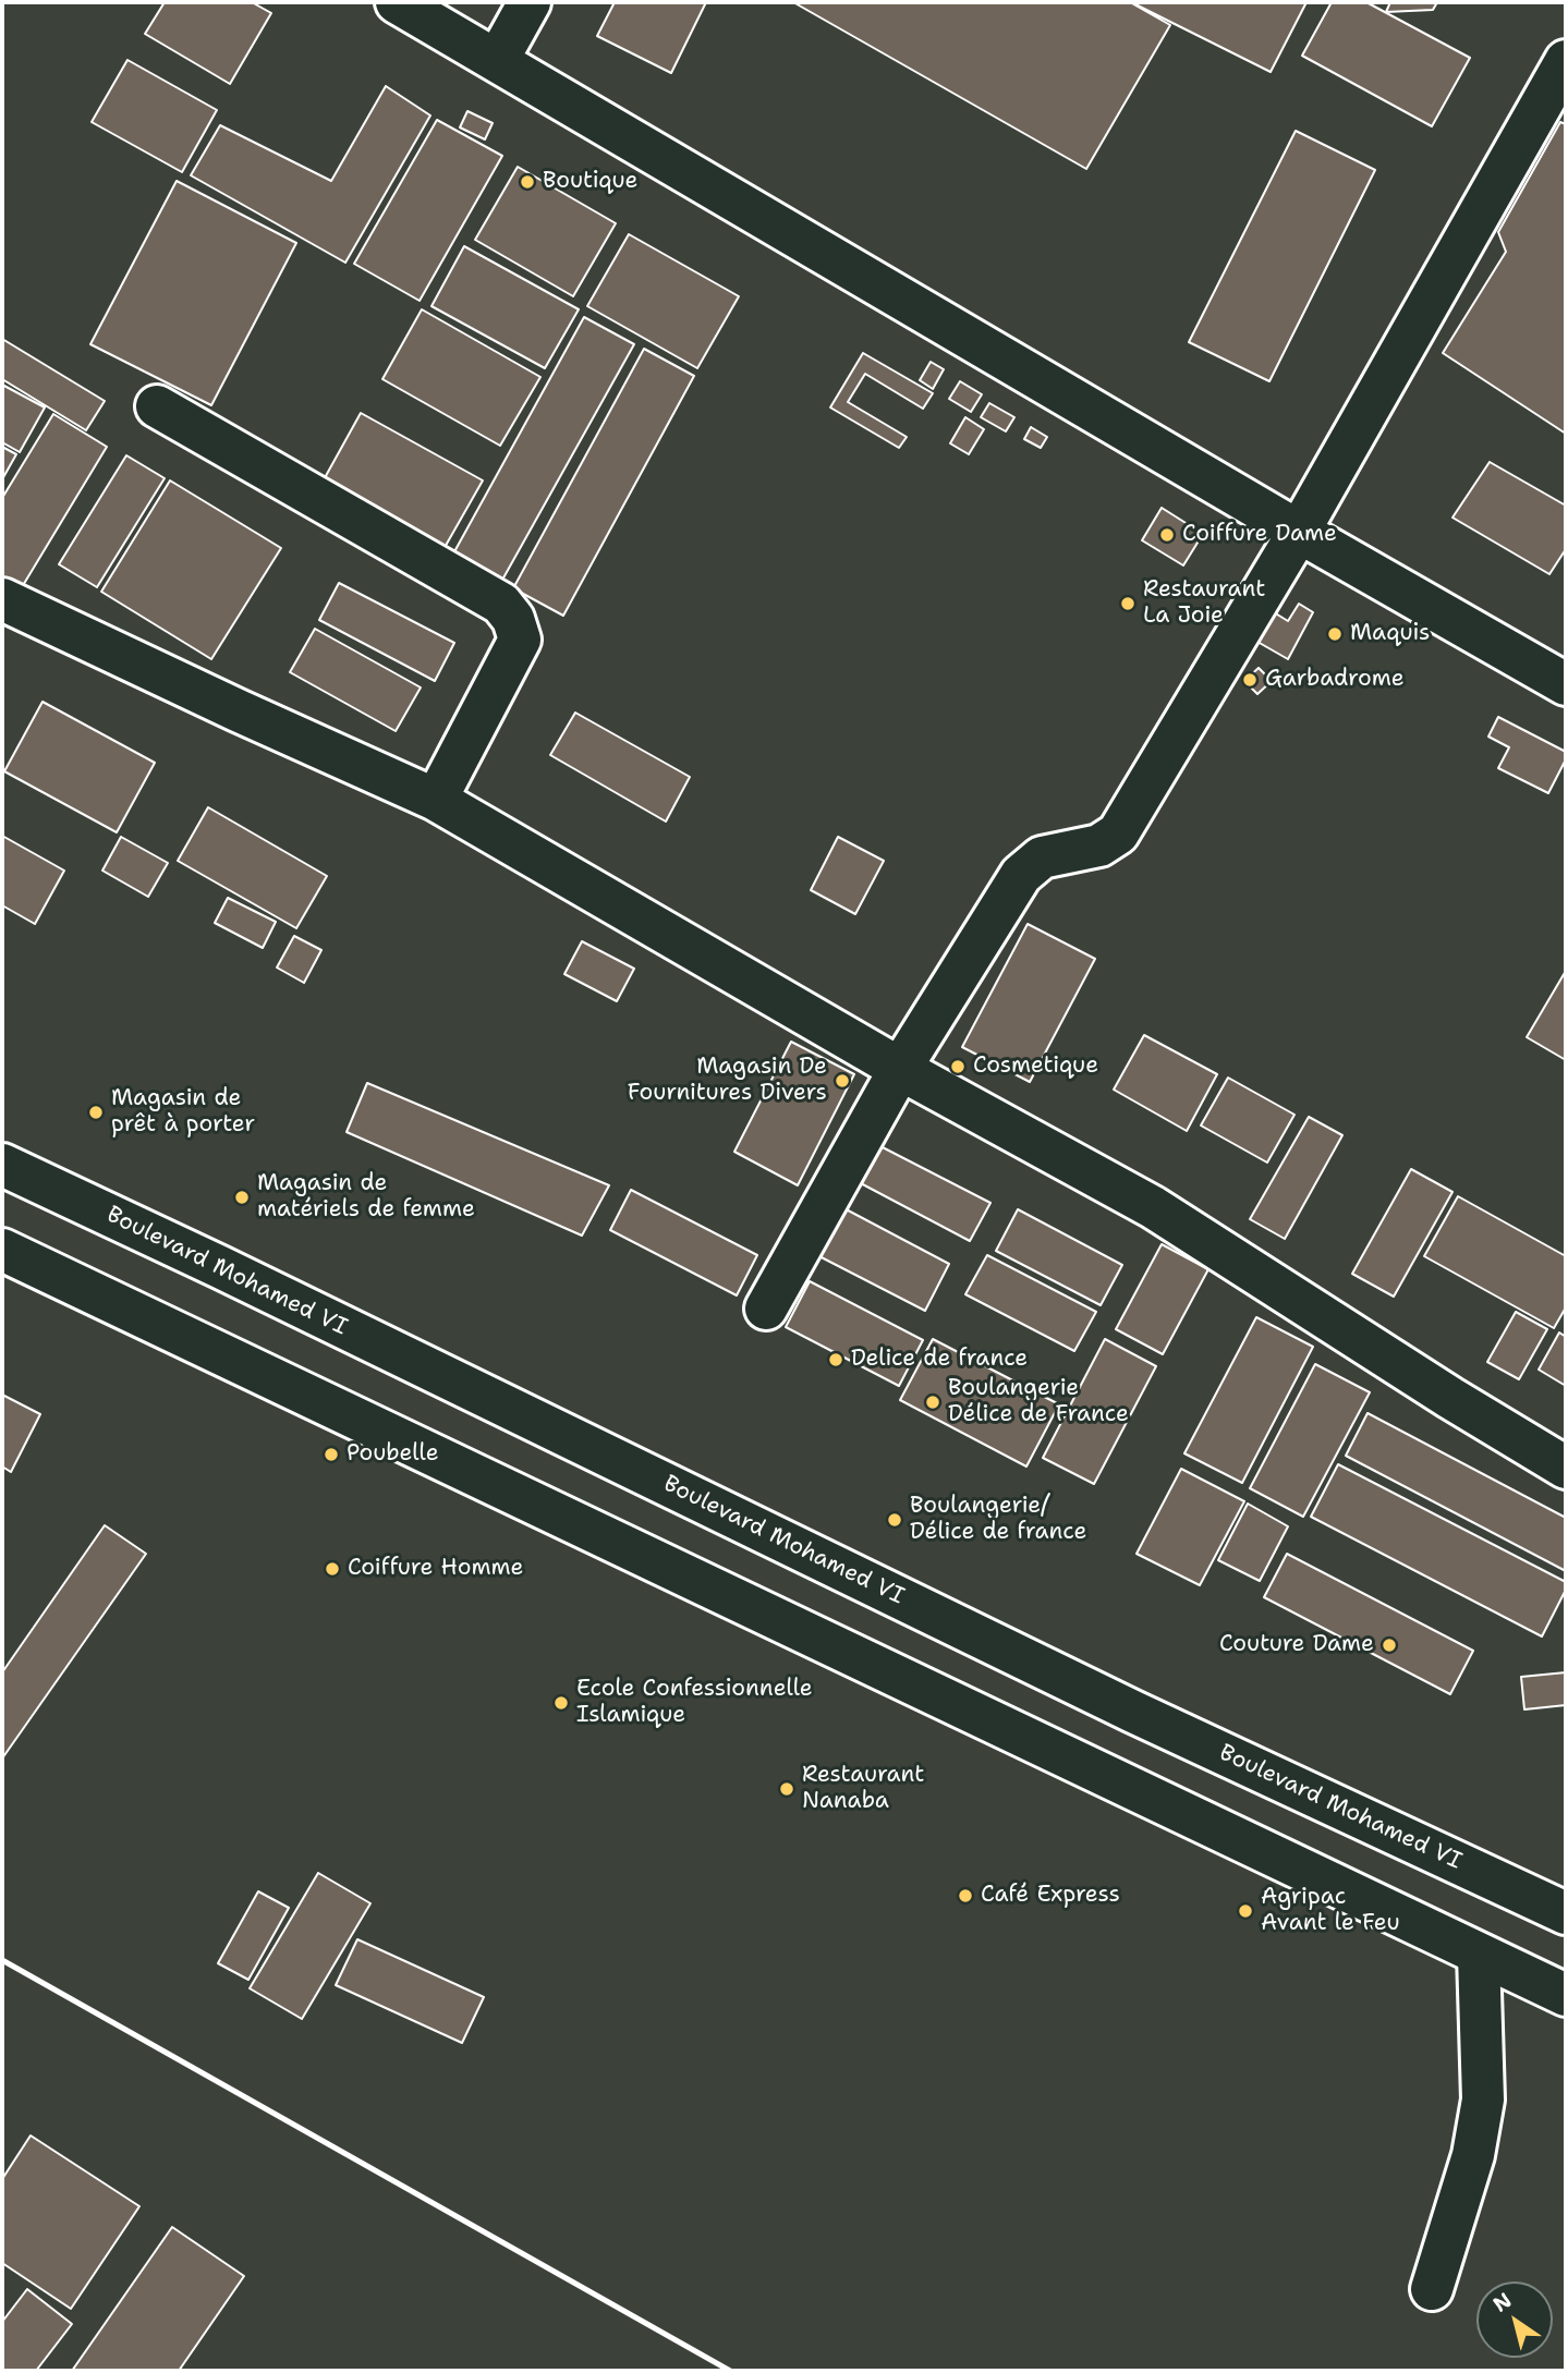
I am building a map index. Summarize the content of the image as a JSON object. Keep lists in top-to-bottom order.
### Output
{
  "streets": {
    "street": ["Boulevard Mohamed VI"]
  },
  "places": [
    "Boutique",
    "Coiffure Dame",
    "Restaurant La Joie",
    "Maquis",
    "Garbadrome",
    "Cosmetique",
    "Magasin De Fournitures Divers",
    "Magasin de prêt à porter",
    "Magasin de matériels de femme",
    "Delice de france",
    "Boulangerie Délice de France",
    "Poubelle",
    "Boulangerie/ Délice de france",
    "Coiffure Homme",
    "Couture Dame",
    "Ecole Confessionnelle Islamique",
    "Restaurant Nanaba",
    "Café Express",
    "Agripac Avant le Feu"
  ],
  "north": "top left"
}
